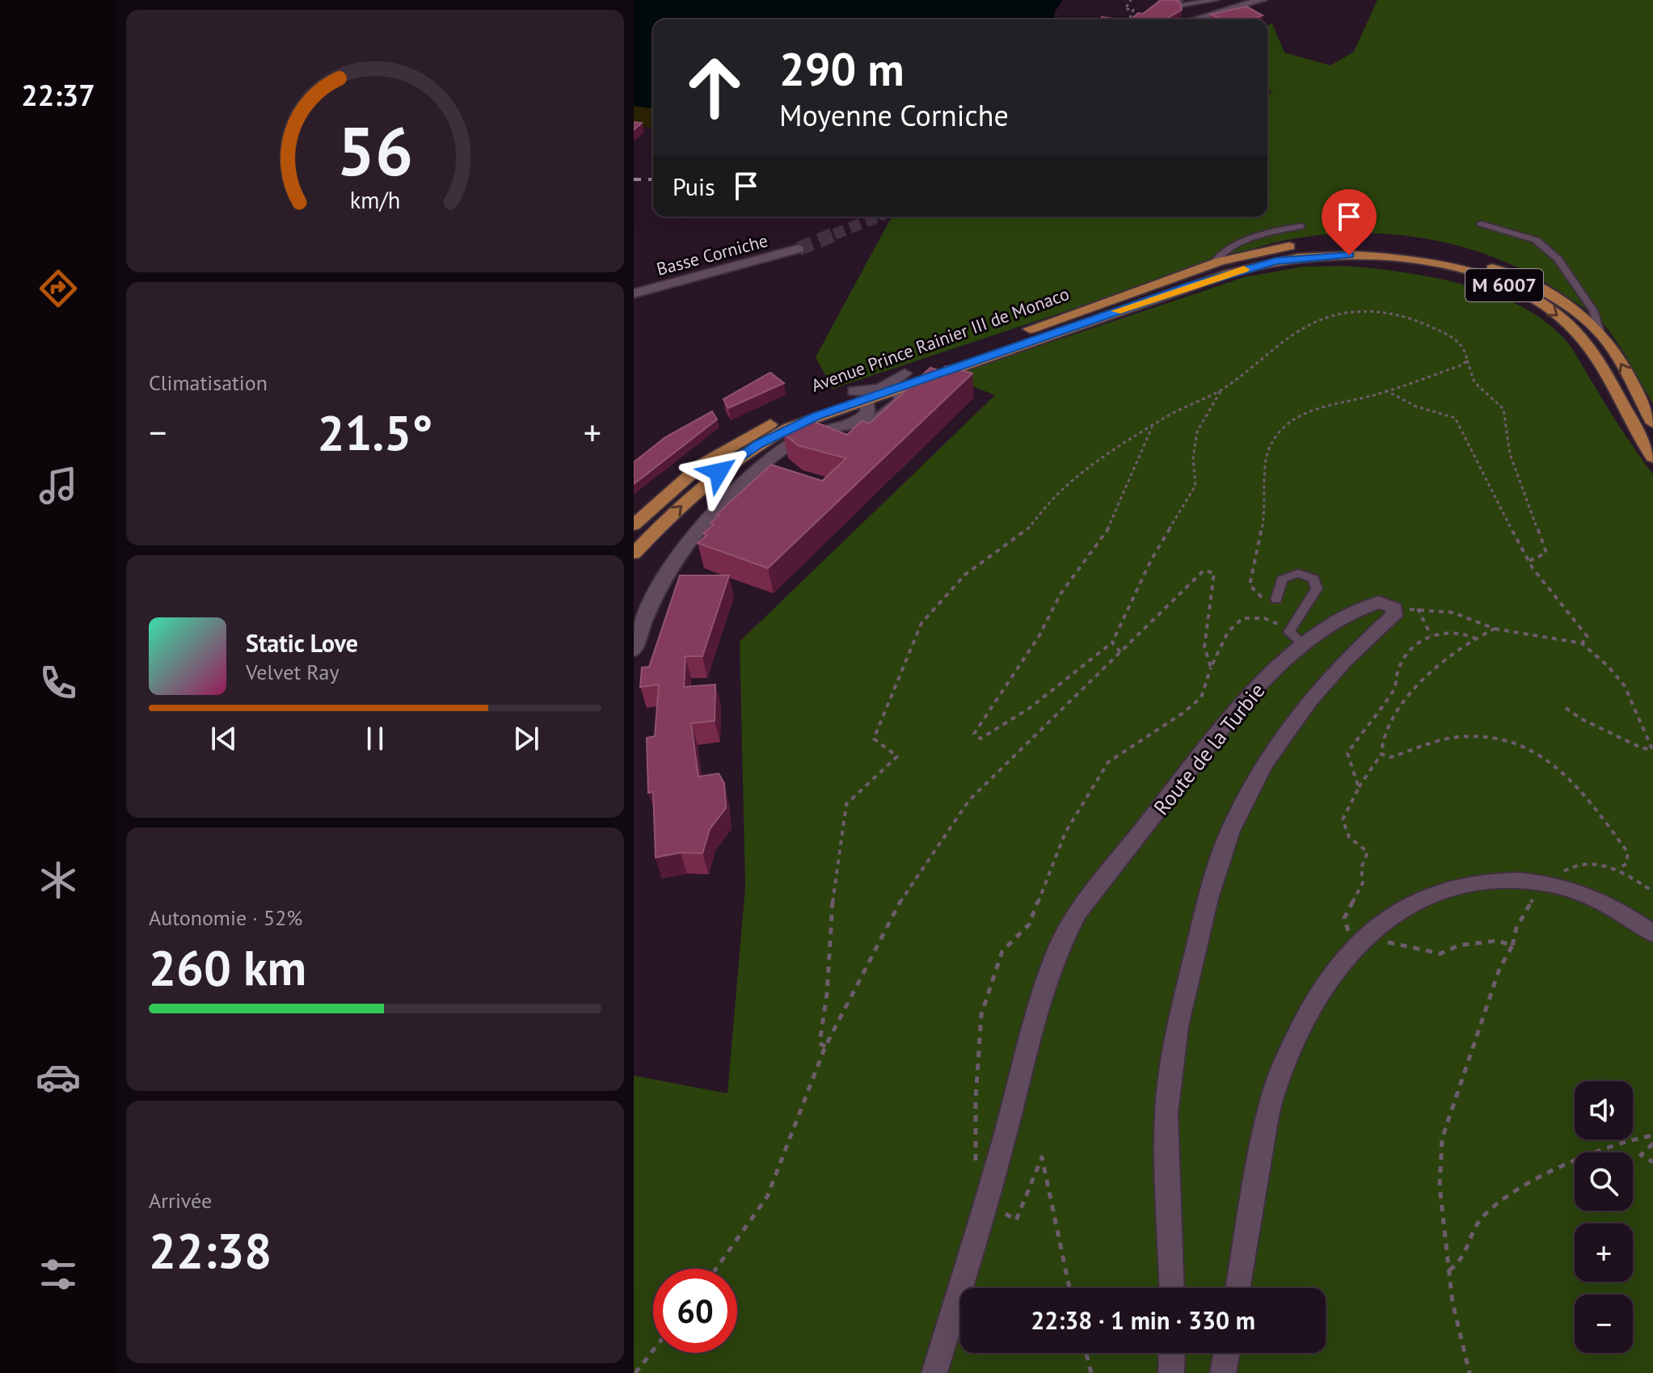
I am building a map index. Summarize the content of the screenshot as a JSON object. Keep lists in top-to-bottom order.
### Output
{
  "streets": {
    "main road": ["M 6007", "Avenue Prince Rainier III de Monaco"],
    "street": ["Basse Corniche", "Route de la Turbie"]
  },
  "crossings": [
    ["M 6007", "Avenue Prince Rainier III de Monaco"]
  ],
  "page": {
    "tabs": "22:37",
    "turn": ["290 m", "Moyenne Corniche"],
    "then": "Puis",
    "tile": [
      "Climatisation",
      ["Autonomie · 52%", "260 km"],
      ["Arrivée", "22:38"]
    ],
    "heat": ["−", "21.5°", "+"],
    "song": ["Static Love", "Velvet Ray"],
    "map_buttons": ["+", "−"],
    "limit": "60",
    "trip": "22:38 · 1 min · 330 m",
    "gauge": ["56", "km/h"]
  }
}
